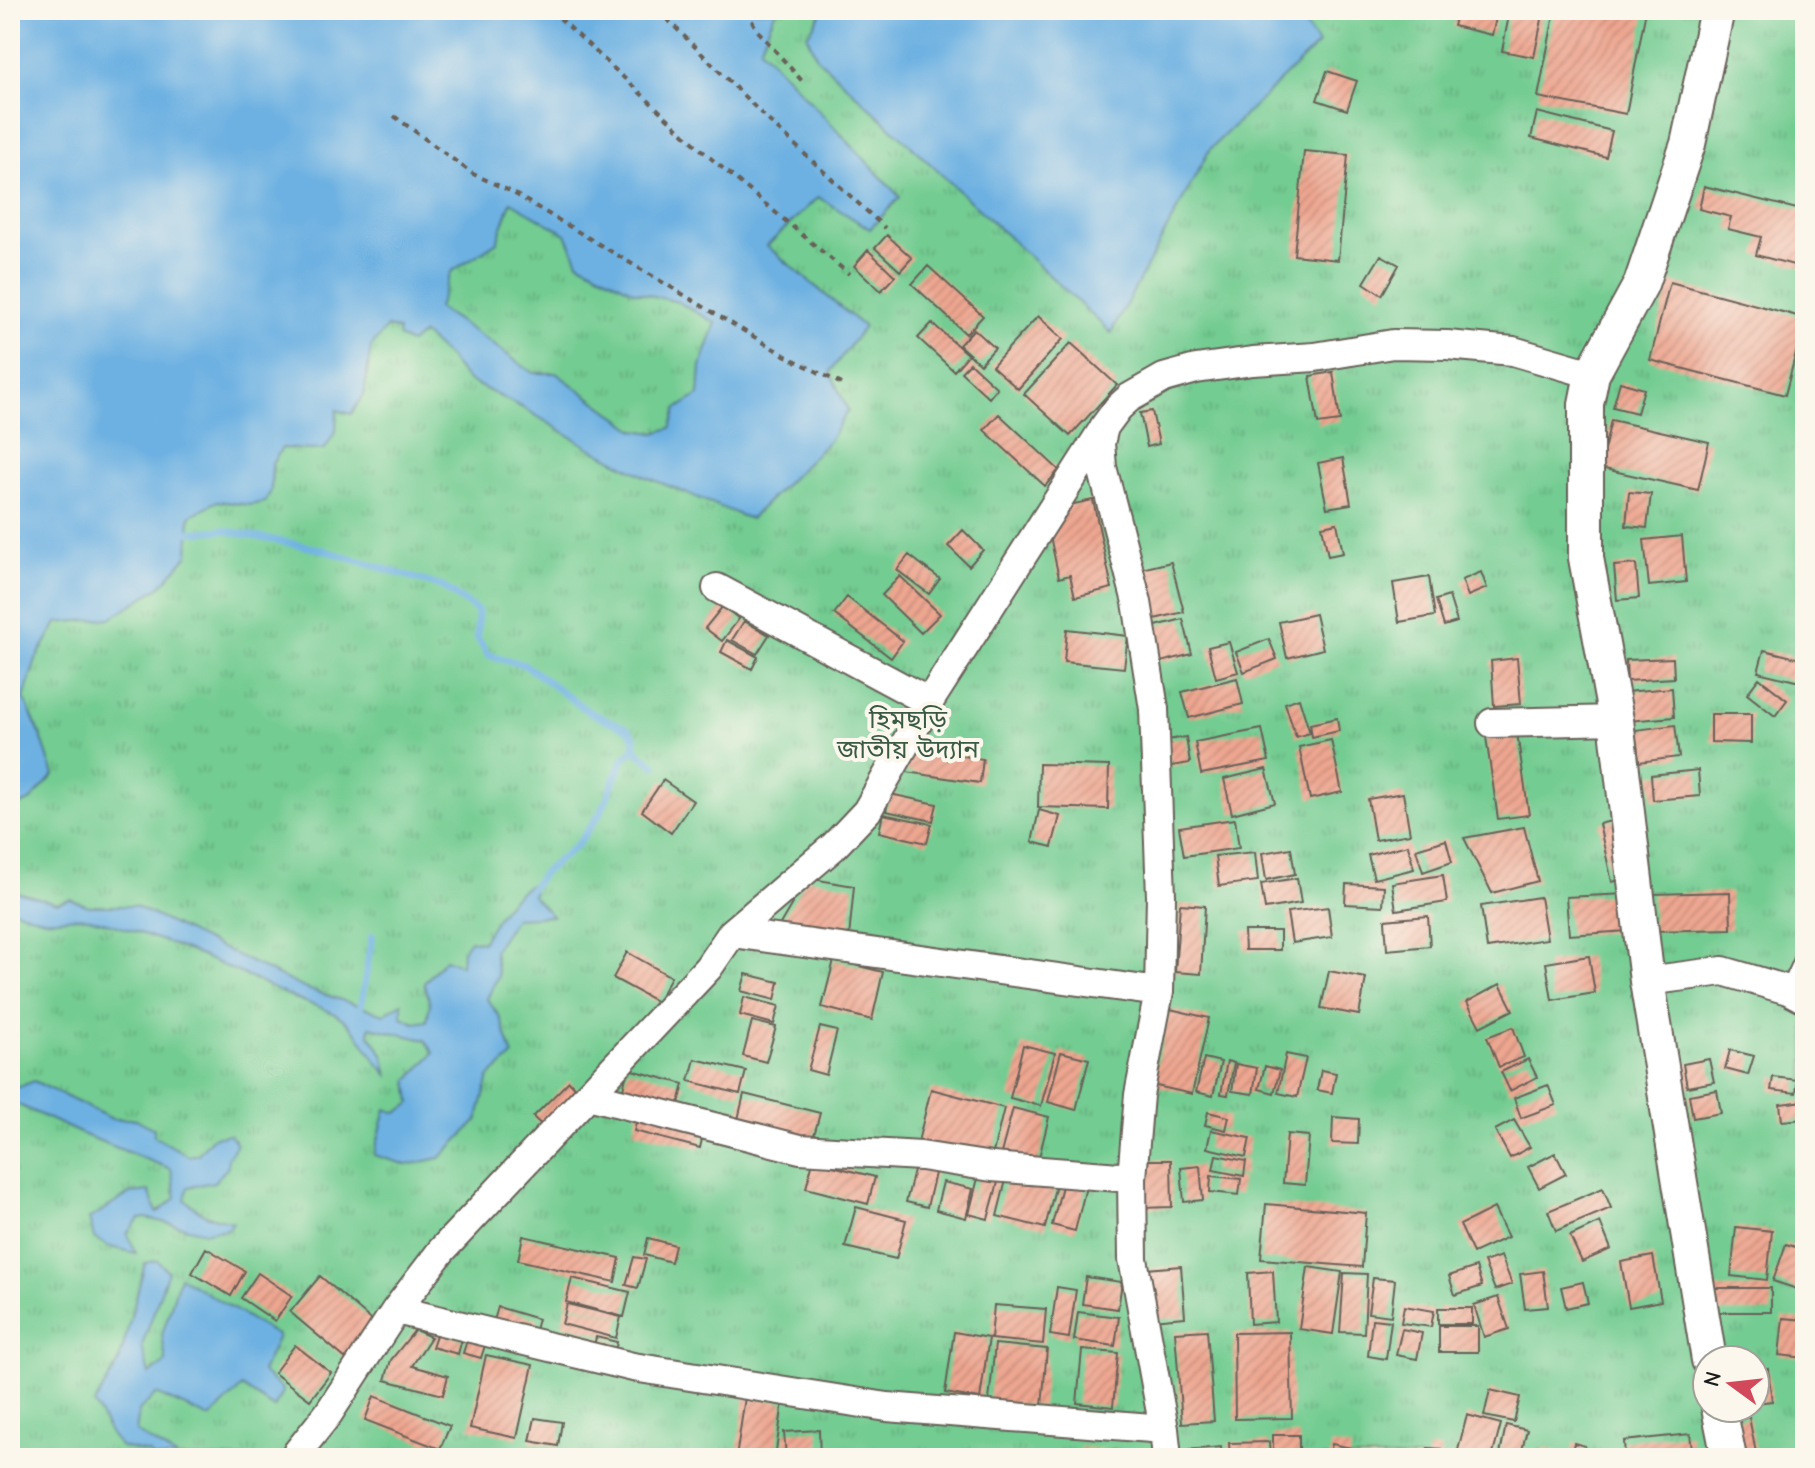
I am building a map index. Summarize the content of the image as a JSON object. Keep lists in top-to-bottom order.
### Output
{
  "parks": ["হিমছড়ি জাতীয় উদ্যান"],
  "north": "left"
}
